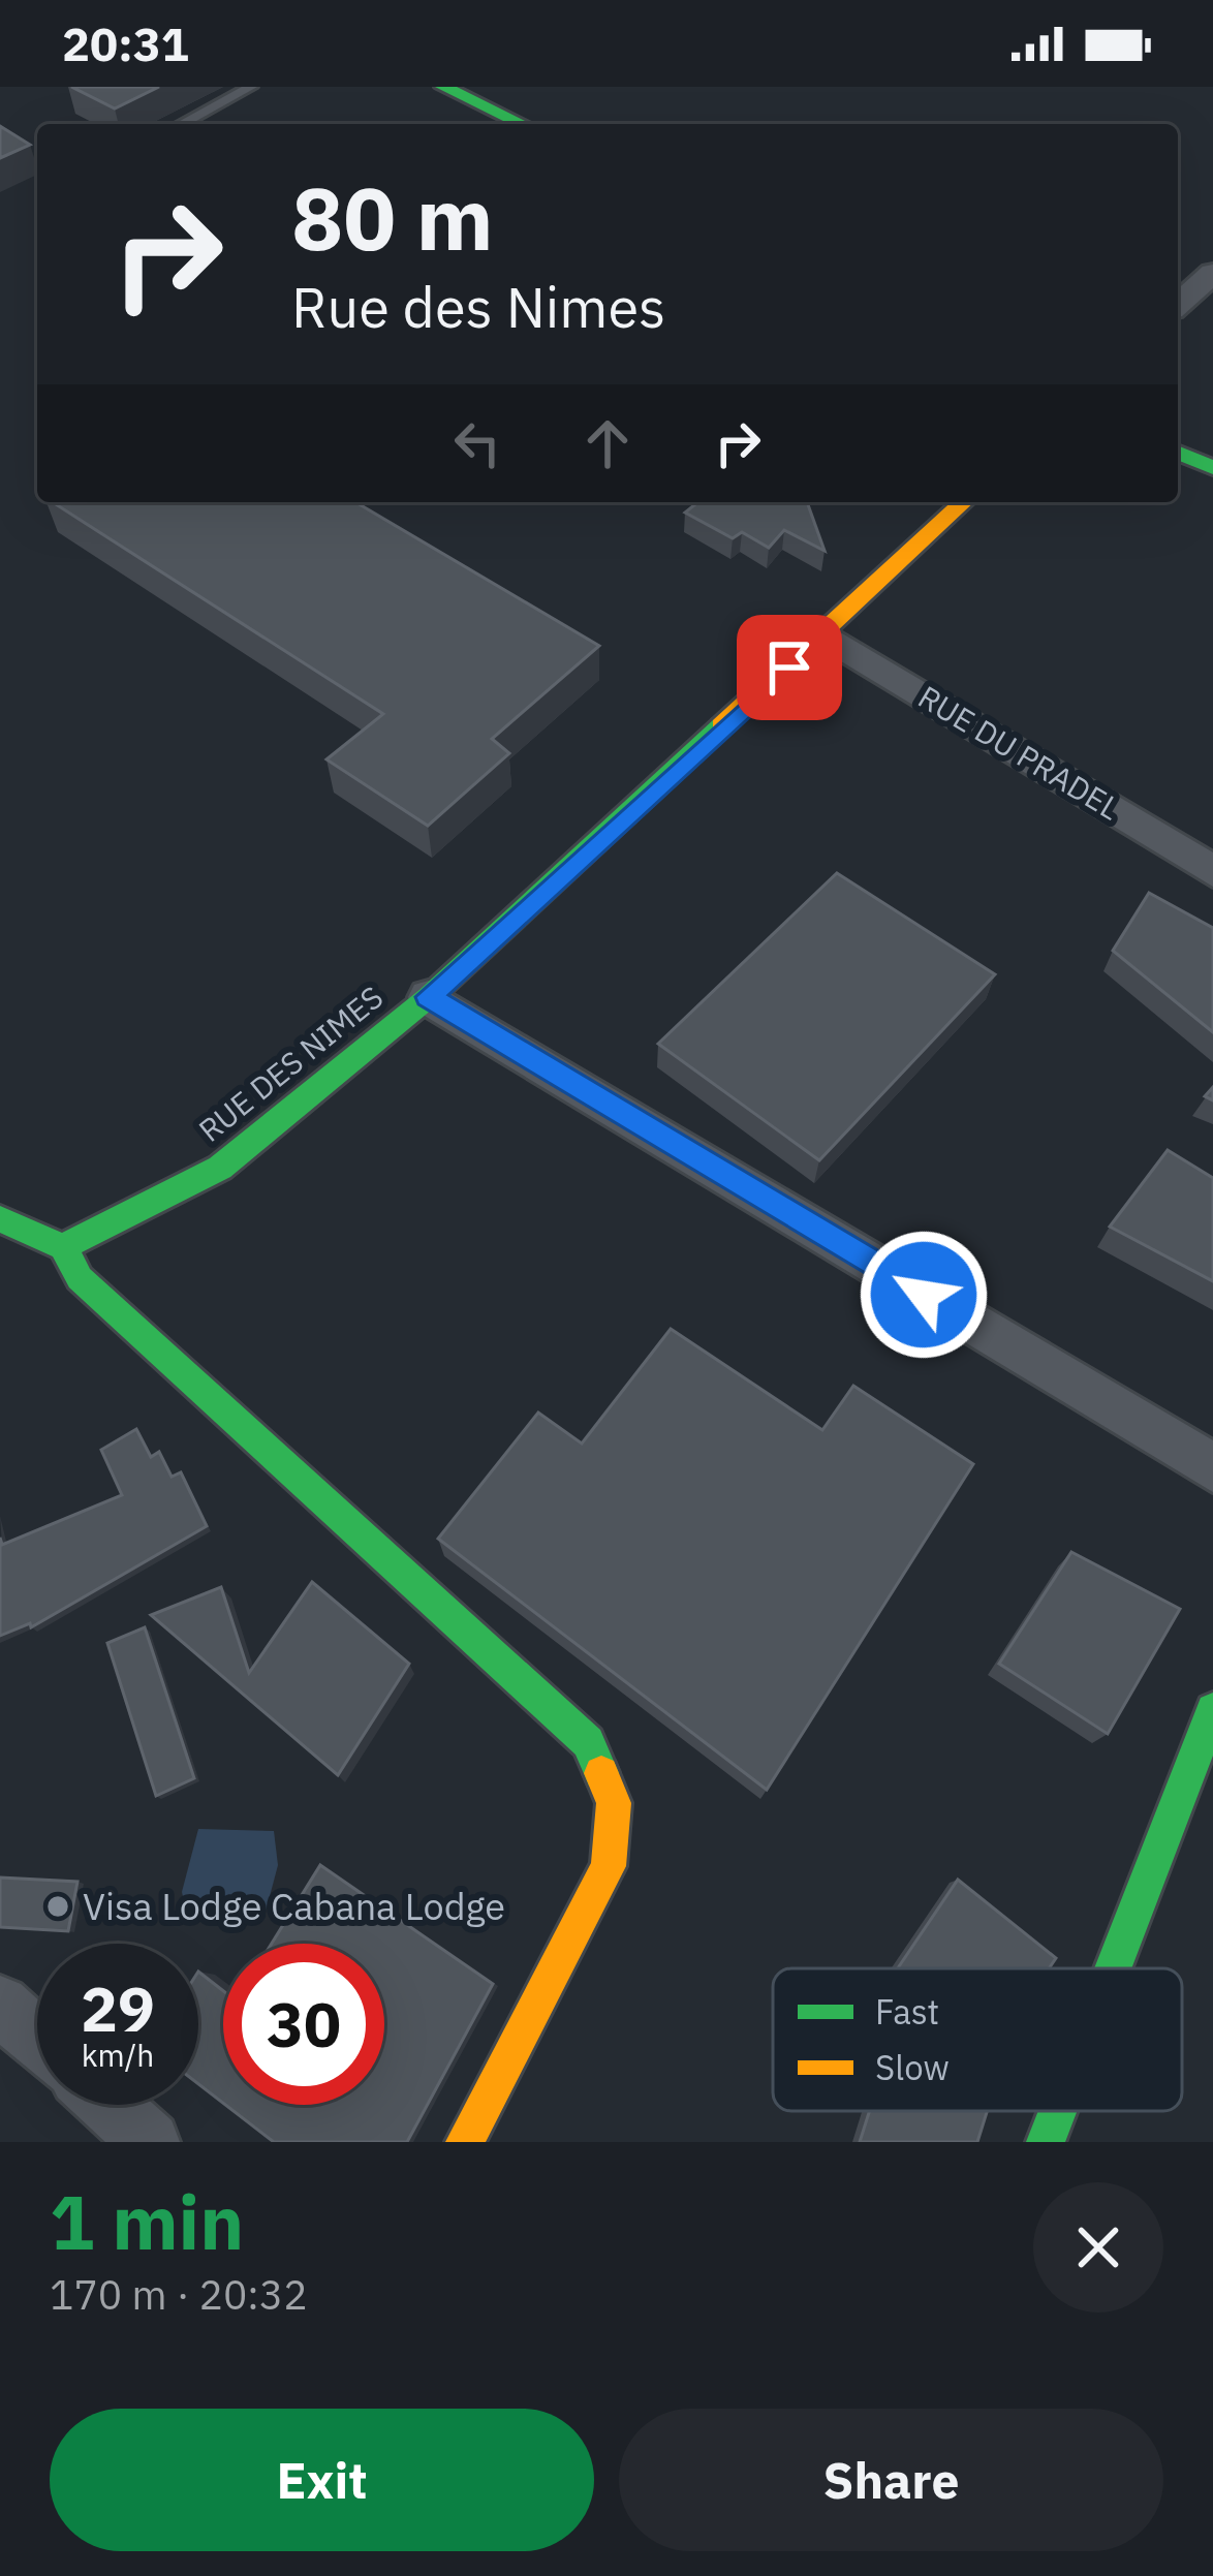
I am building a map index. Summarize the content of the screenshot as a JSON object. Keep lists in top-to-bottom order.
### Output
{
  "streets": {
    "street": ["RUE DU PRADEL", "RUE DES NIMES"]
  },
  "crossings": [
    ["RUE DU PRADEL", "RUE DES NIMES"]
  ],
  "places": ["Visa Lodge Cabana Lodge"],
  "legend": ["Fast", "Slow"],
  "page": {
    "status": "20:31",
    "turn": ["80 m", "Rue des Nimes"],
    "speed": "29 km/h",
    "limit": "30",
    "heading": ["1 min", "170 m · 20:32"],
    "buttons": ["Exit", "Share"]
  }
}
